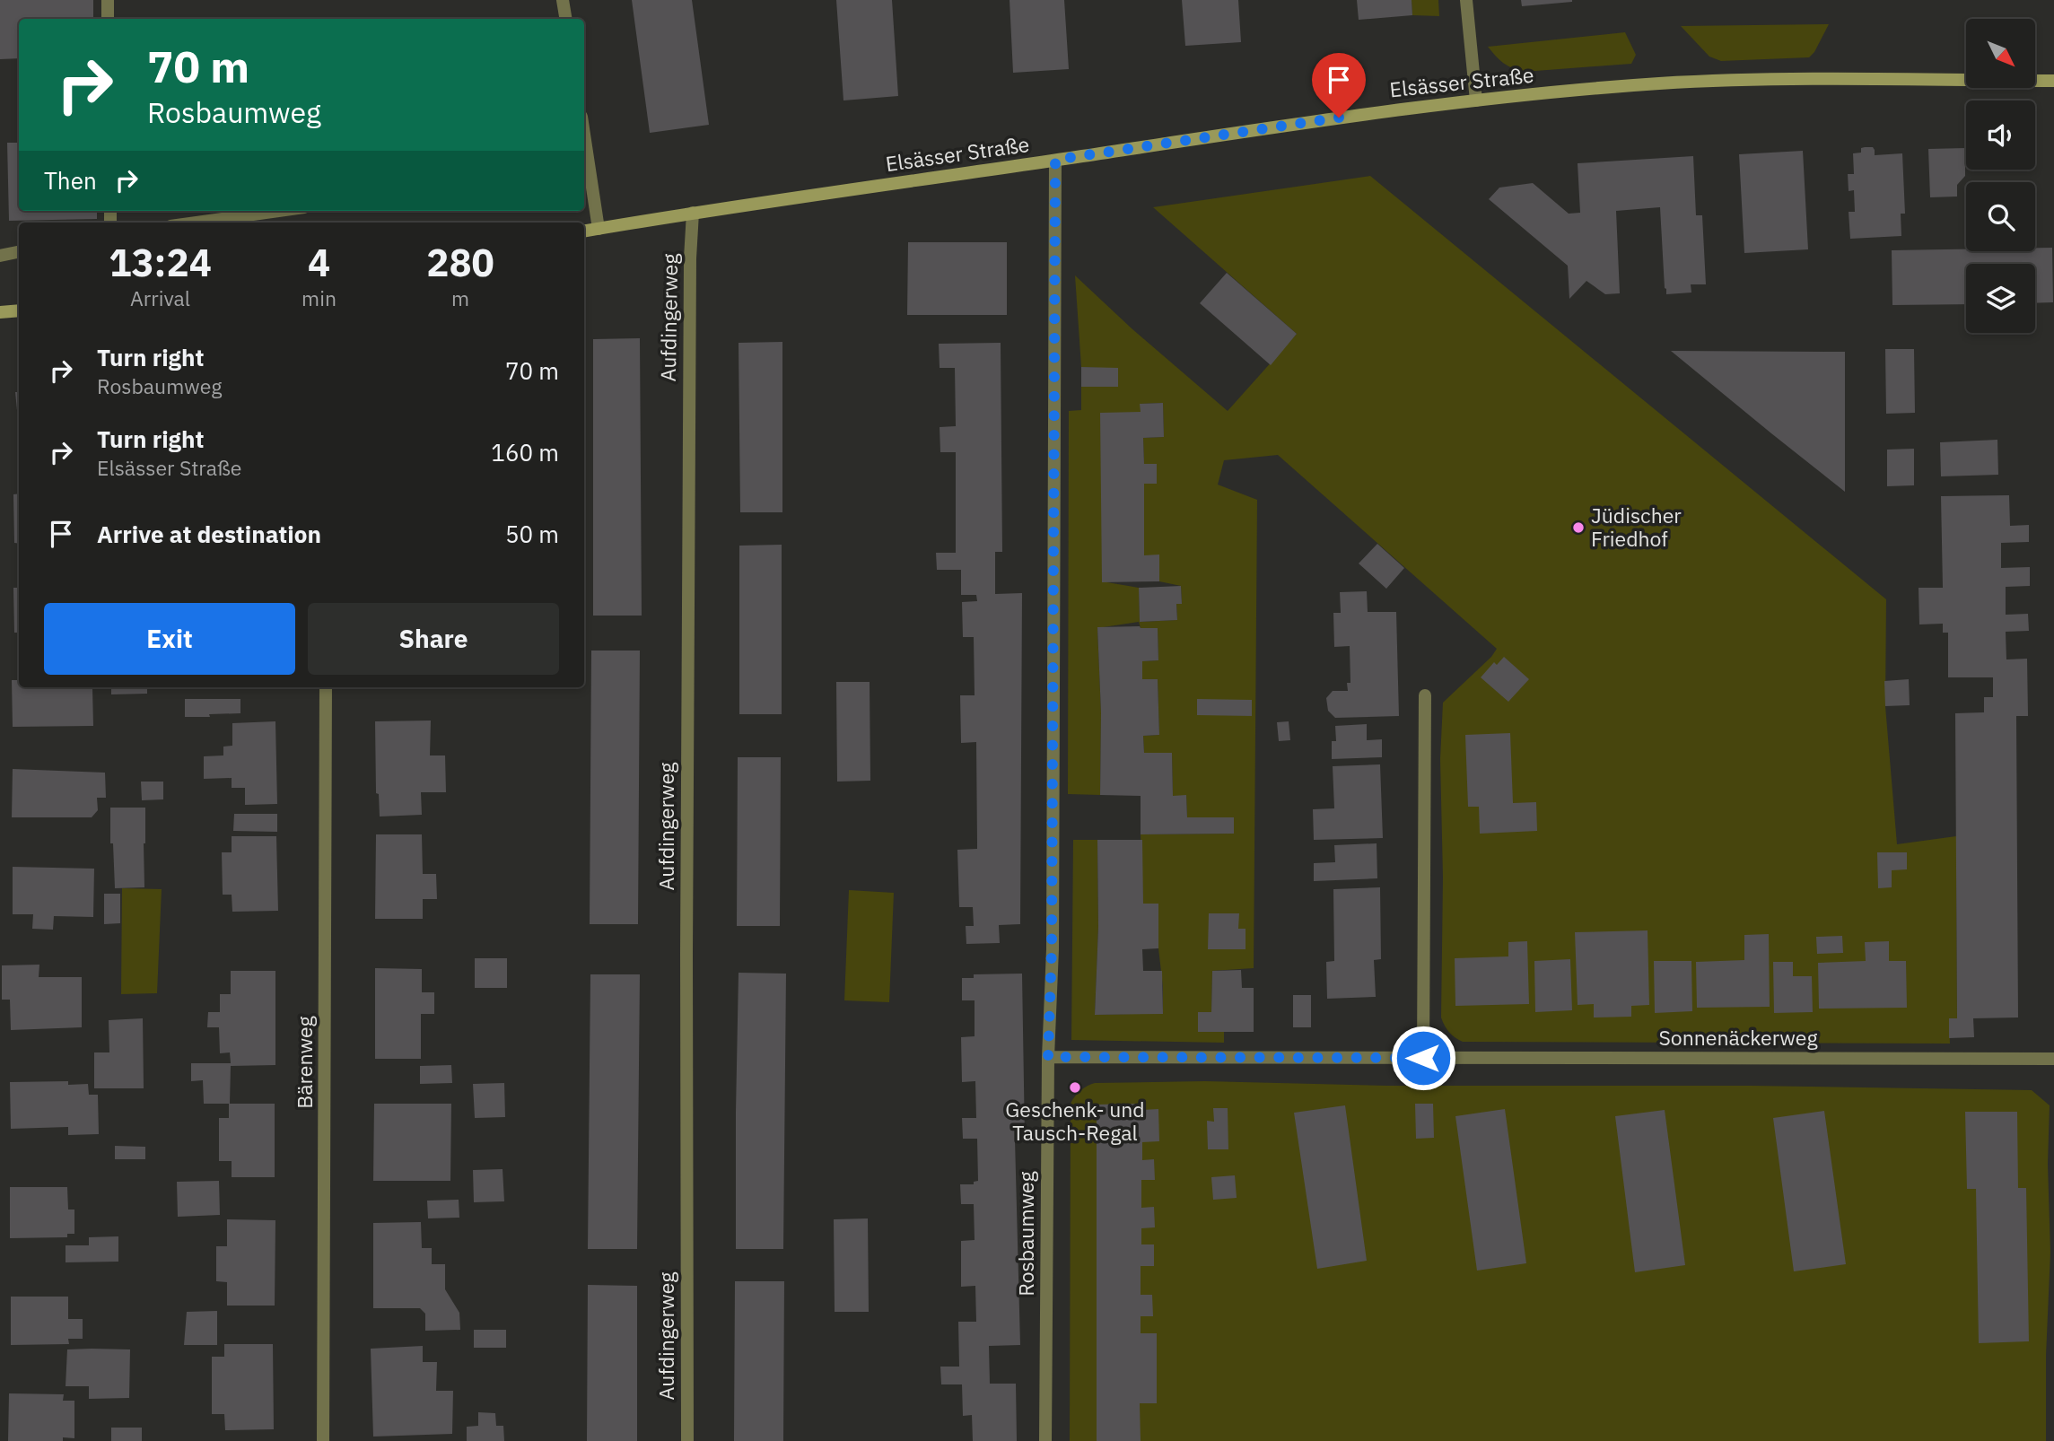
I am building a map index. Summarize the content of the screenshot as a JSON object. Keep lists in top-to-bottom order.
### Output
{
  "streets": {
    "main road": ["Elsässer Straße"],
    "street": [
      "Aufdingerweg",
      "Sonnenäckerweg",
      "Bärenweg",
      "Rosbaumweg"
    ]
  },
  "crossings": [
    ["Elsässer Straße", "Aufdingerweg"],
    ["Elsässer Straße", "Rosbaumweg"],
    ["Sonnenäckerweg", "Rosbaumweg"]
  ],
  "places": ["Jüdischer Friedhof", "Geschenk- und Tausch-Regal"],
  "north": "bottom right",
  "page": {
    "turn": ["70 m", "Rosbaumweg"],
    "then": "Then",
    "eta": [
      "13:24",
      "Arrival",
      "4",
      "min",
      "280",
      "m"
    ],
    "list": [
      {
        "name": "Turn right",
        "note": "Rosbaumweg",
        "value": "70 m"
      },
      {
        "name": "Turn right",
        "note": "Elsässer Straße",
        "value": "160 m"
      },
      {
        "name": "Arrive at destination",
        "value": "50 m"
      }
    ],
    "buttons": ["Exit", "Share"]
  }
}
